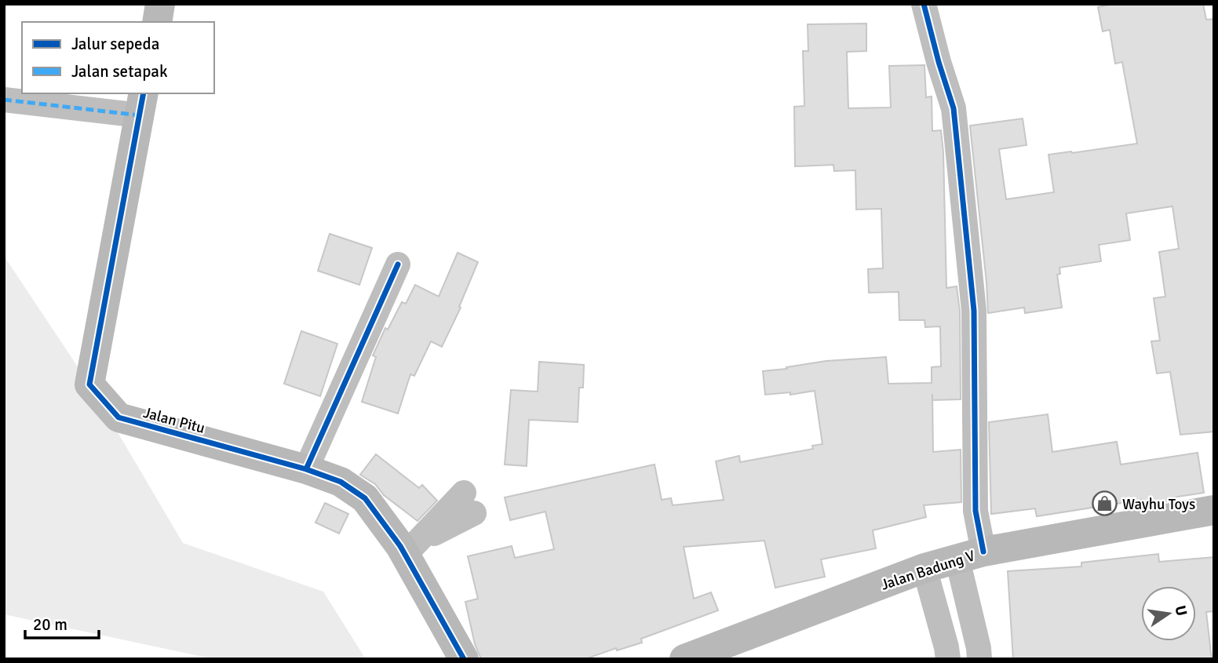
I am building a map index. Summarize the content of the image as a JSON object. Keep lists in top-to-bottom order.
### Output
{
  "streets": {
    "street": ["Jalan Pitu", "Jalan Badung V"]
  },
  "places": {
    "shop": ["Wayhu Toys"]
  },
  "legend": ["Jalur sepeda", "Jalan setapak"],
  "scale_bar": "20 m",
  "north": "right"
}
